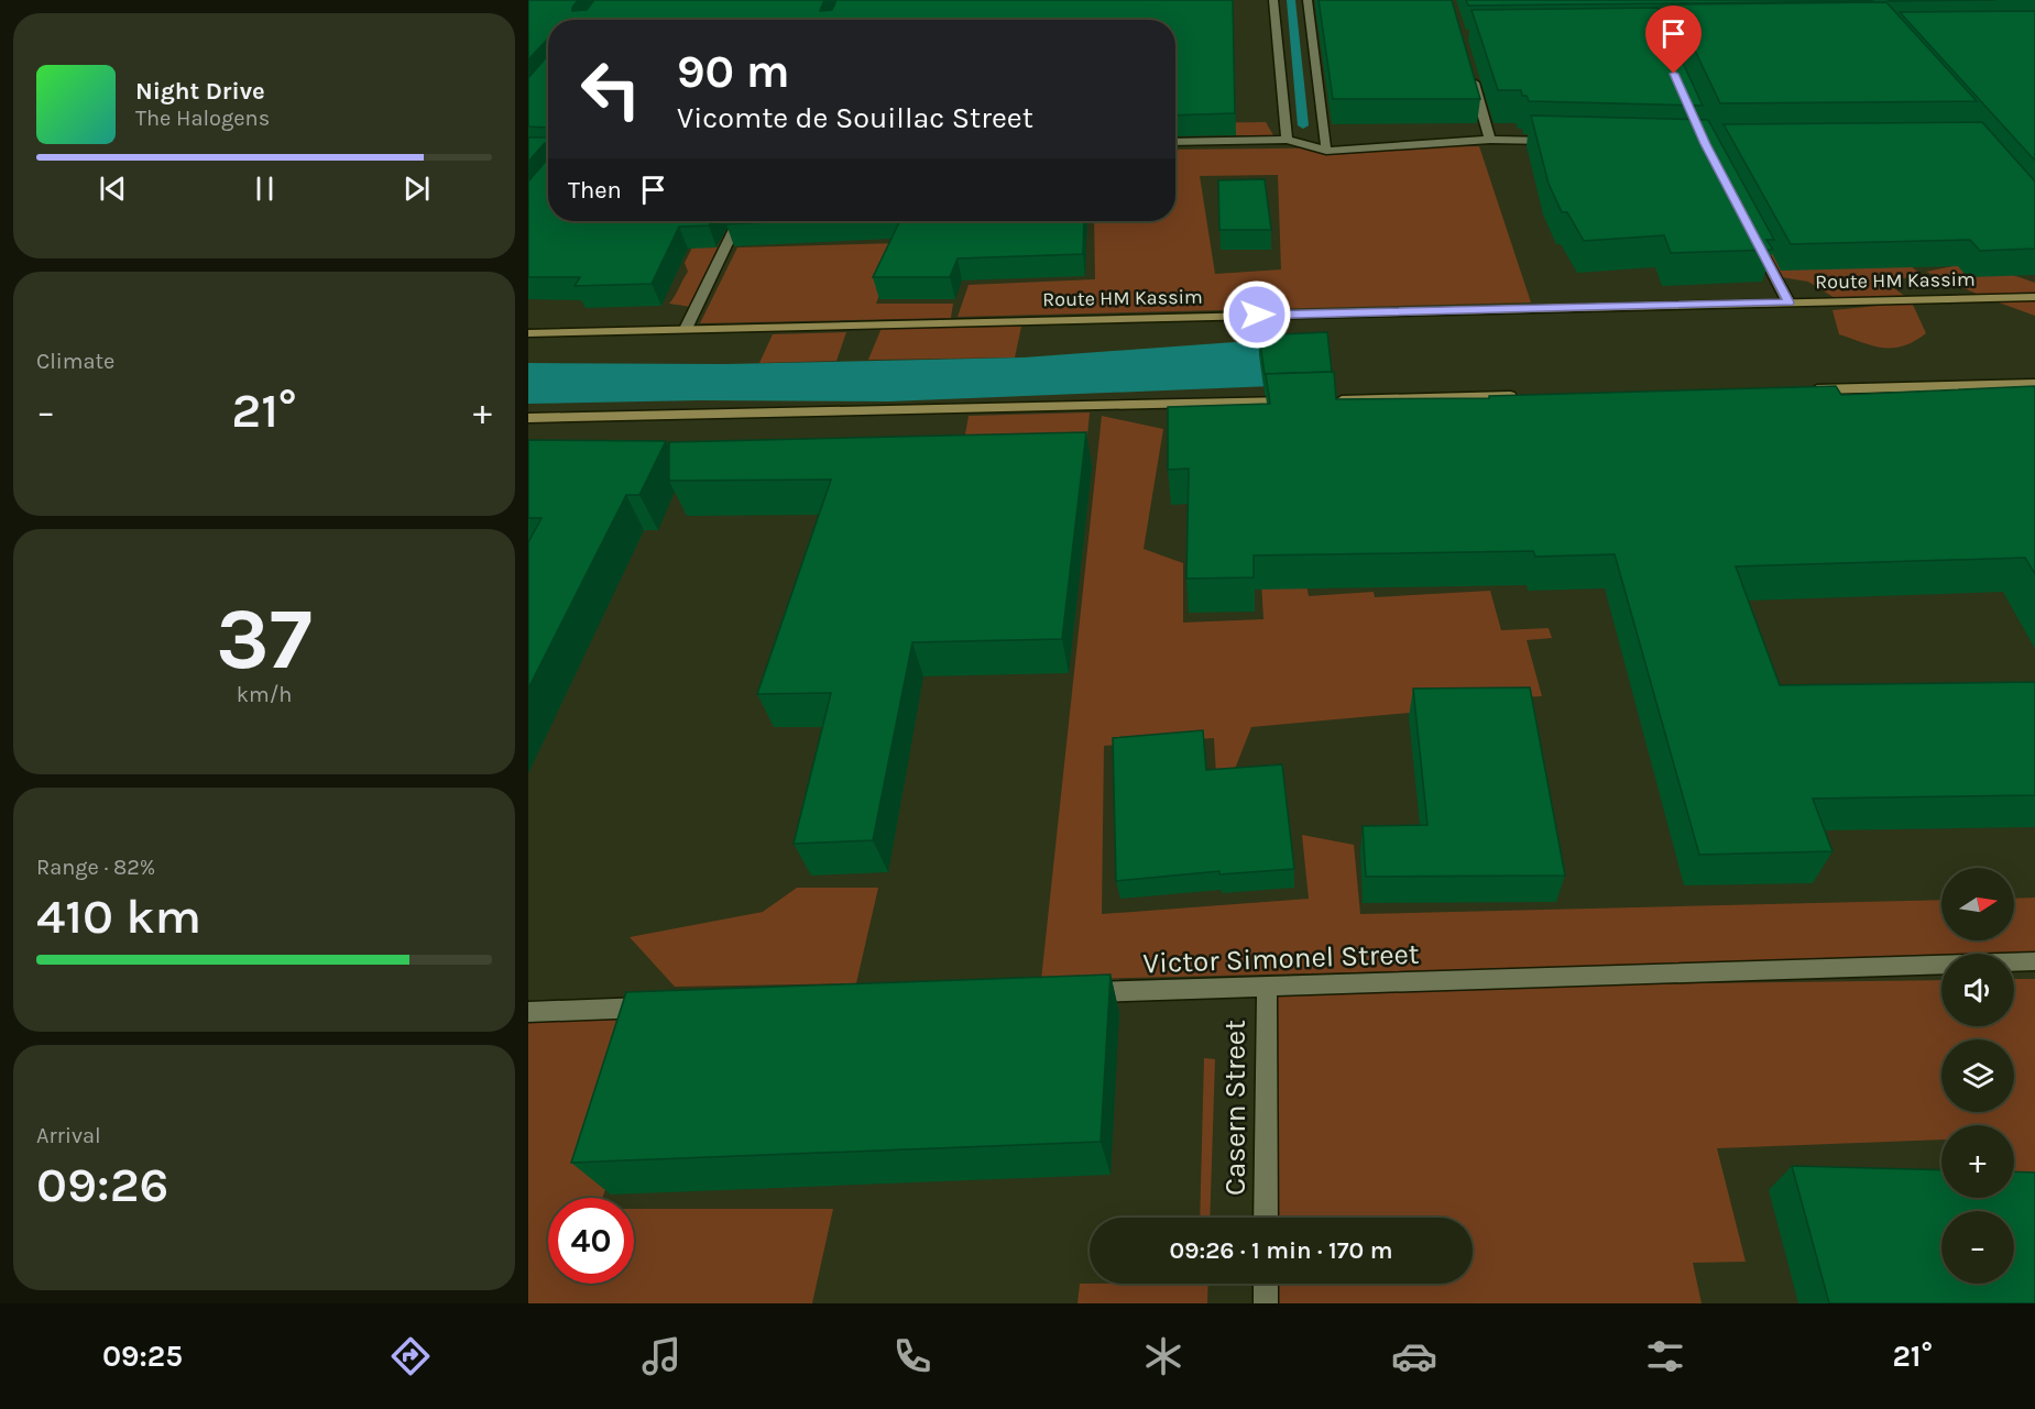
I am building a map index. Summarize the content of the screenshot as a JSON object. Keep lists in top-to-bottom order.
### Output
{
  "streets": {
    "street": ["Route HM Kassim", "Victor Simonel Street", "Casern Street"]
  },
  "crossings": [
    ["Victor Simonel Street", "Casern Street"]
  ],
  "north": "right",
  "page": {
    "turn": ["90 m", "Vicomte de Souillac Street"],
    "song": ["Night Drive", "The Halogens"],
    "then": "Then",
    "tile": [
      "Climate",
      ["37", "km/h"],
      ["Range · 82%", "410 km"],
      ["Arrival", "09:26"]
    ],
    "heat": ["−", "21°", "+"],
    "map_buttons": ["+", "−"],
    "limit": "40",
    "trip": "09:26 · 1 min · 170 m",
    "tabs": ["09:25", "21°"]
  }
}
